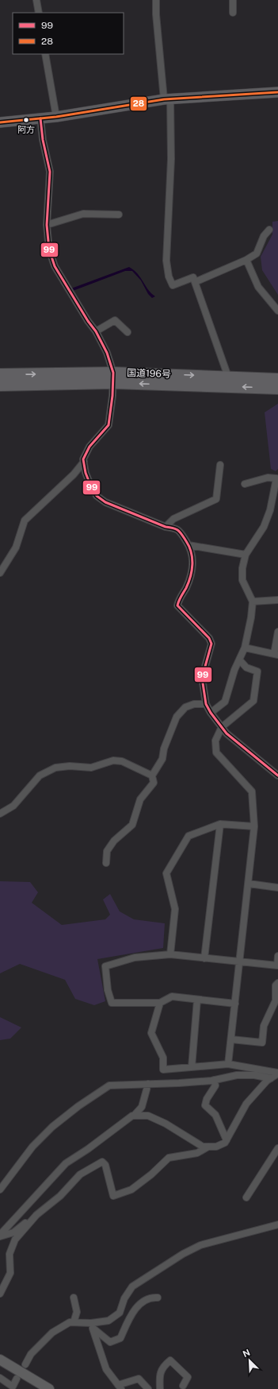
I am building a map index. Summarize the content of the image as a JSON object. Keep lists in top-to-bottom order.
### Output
{
  "streets": {
    "highway": ["国道196号"]
  },
  "places": ["阿方"],
  "lines": ["transit line 28", "transit line 99"],
  "legend": ["99", "28"],
  "north": "top left"
}
